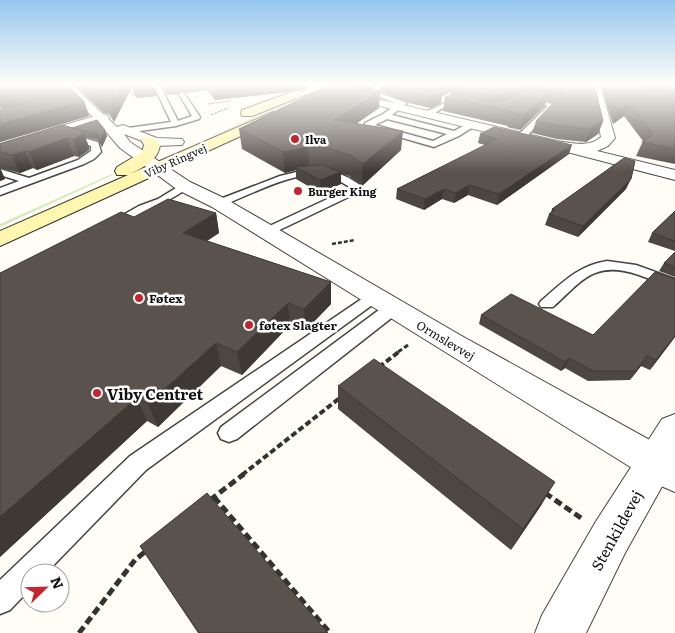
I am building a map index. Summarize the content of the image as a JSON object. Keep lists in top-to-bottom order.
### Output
{
  "streets": {
    "main road": ["Viby Ringvej"],
    "street": ["Ormslevvej", "Stenkildevej"]
  },
  "crossings": [
    ["Viby Ringvej", "Ormslevvej"],
    ["Ormslevvej", "Stenkildevej"]
  ],
  "places": [
    "Ilva",
    "Burger King",
    "Føtex",
    "føtex Slagter",
    "Viby Centret"
  ],
  "north": "top right"
}
